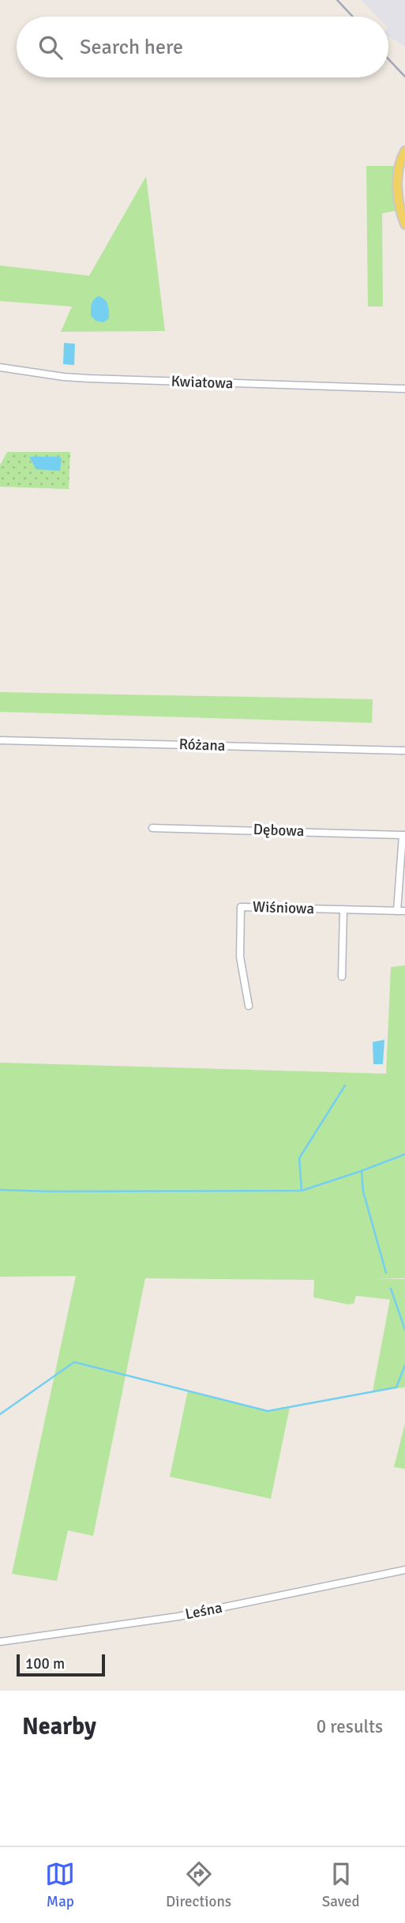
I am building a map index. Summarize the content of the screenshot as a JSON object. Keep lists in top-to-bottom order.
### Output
{
  "streets": {
    "street": [
      "Kwiatowa",
      "Różana",
      "Dębowa",
      "Wiśniowa",
      "Leśna"
    ]
  },
  "scale_bar": "100 m",
  "page": {
    "search": "Search here",
    "scale": "100 m",
    "heading": ["Nearby", "0 results"],
    "nav": ["Map", "Directions", "Saved"]
  }
}
